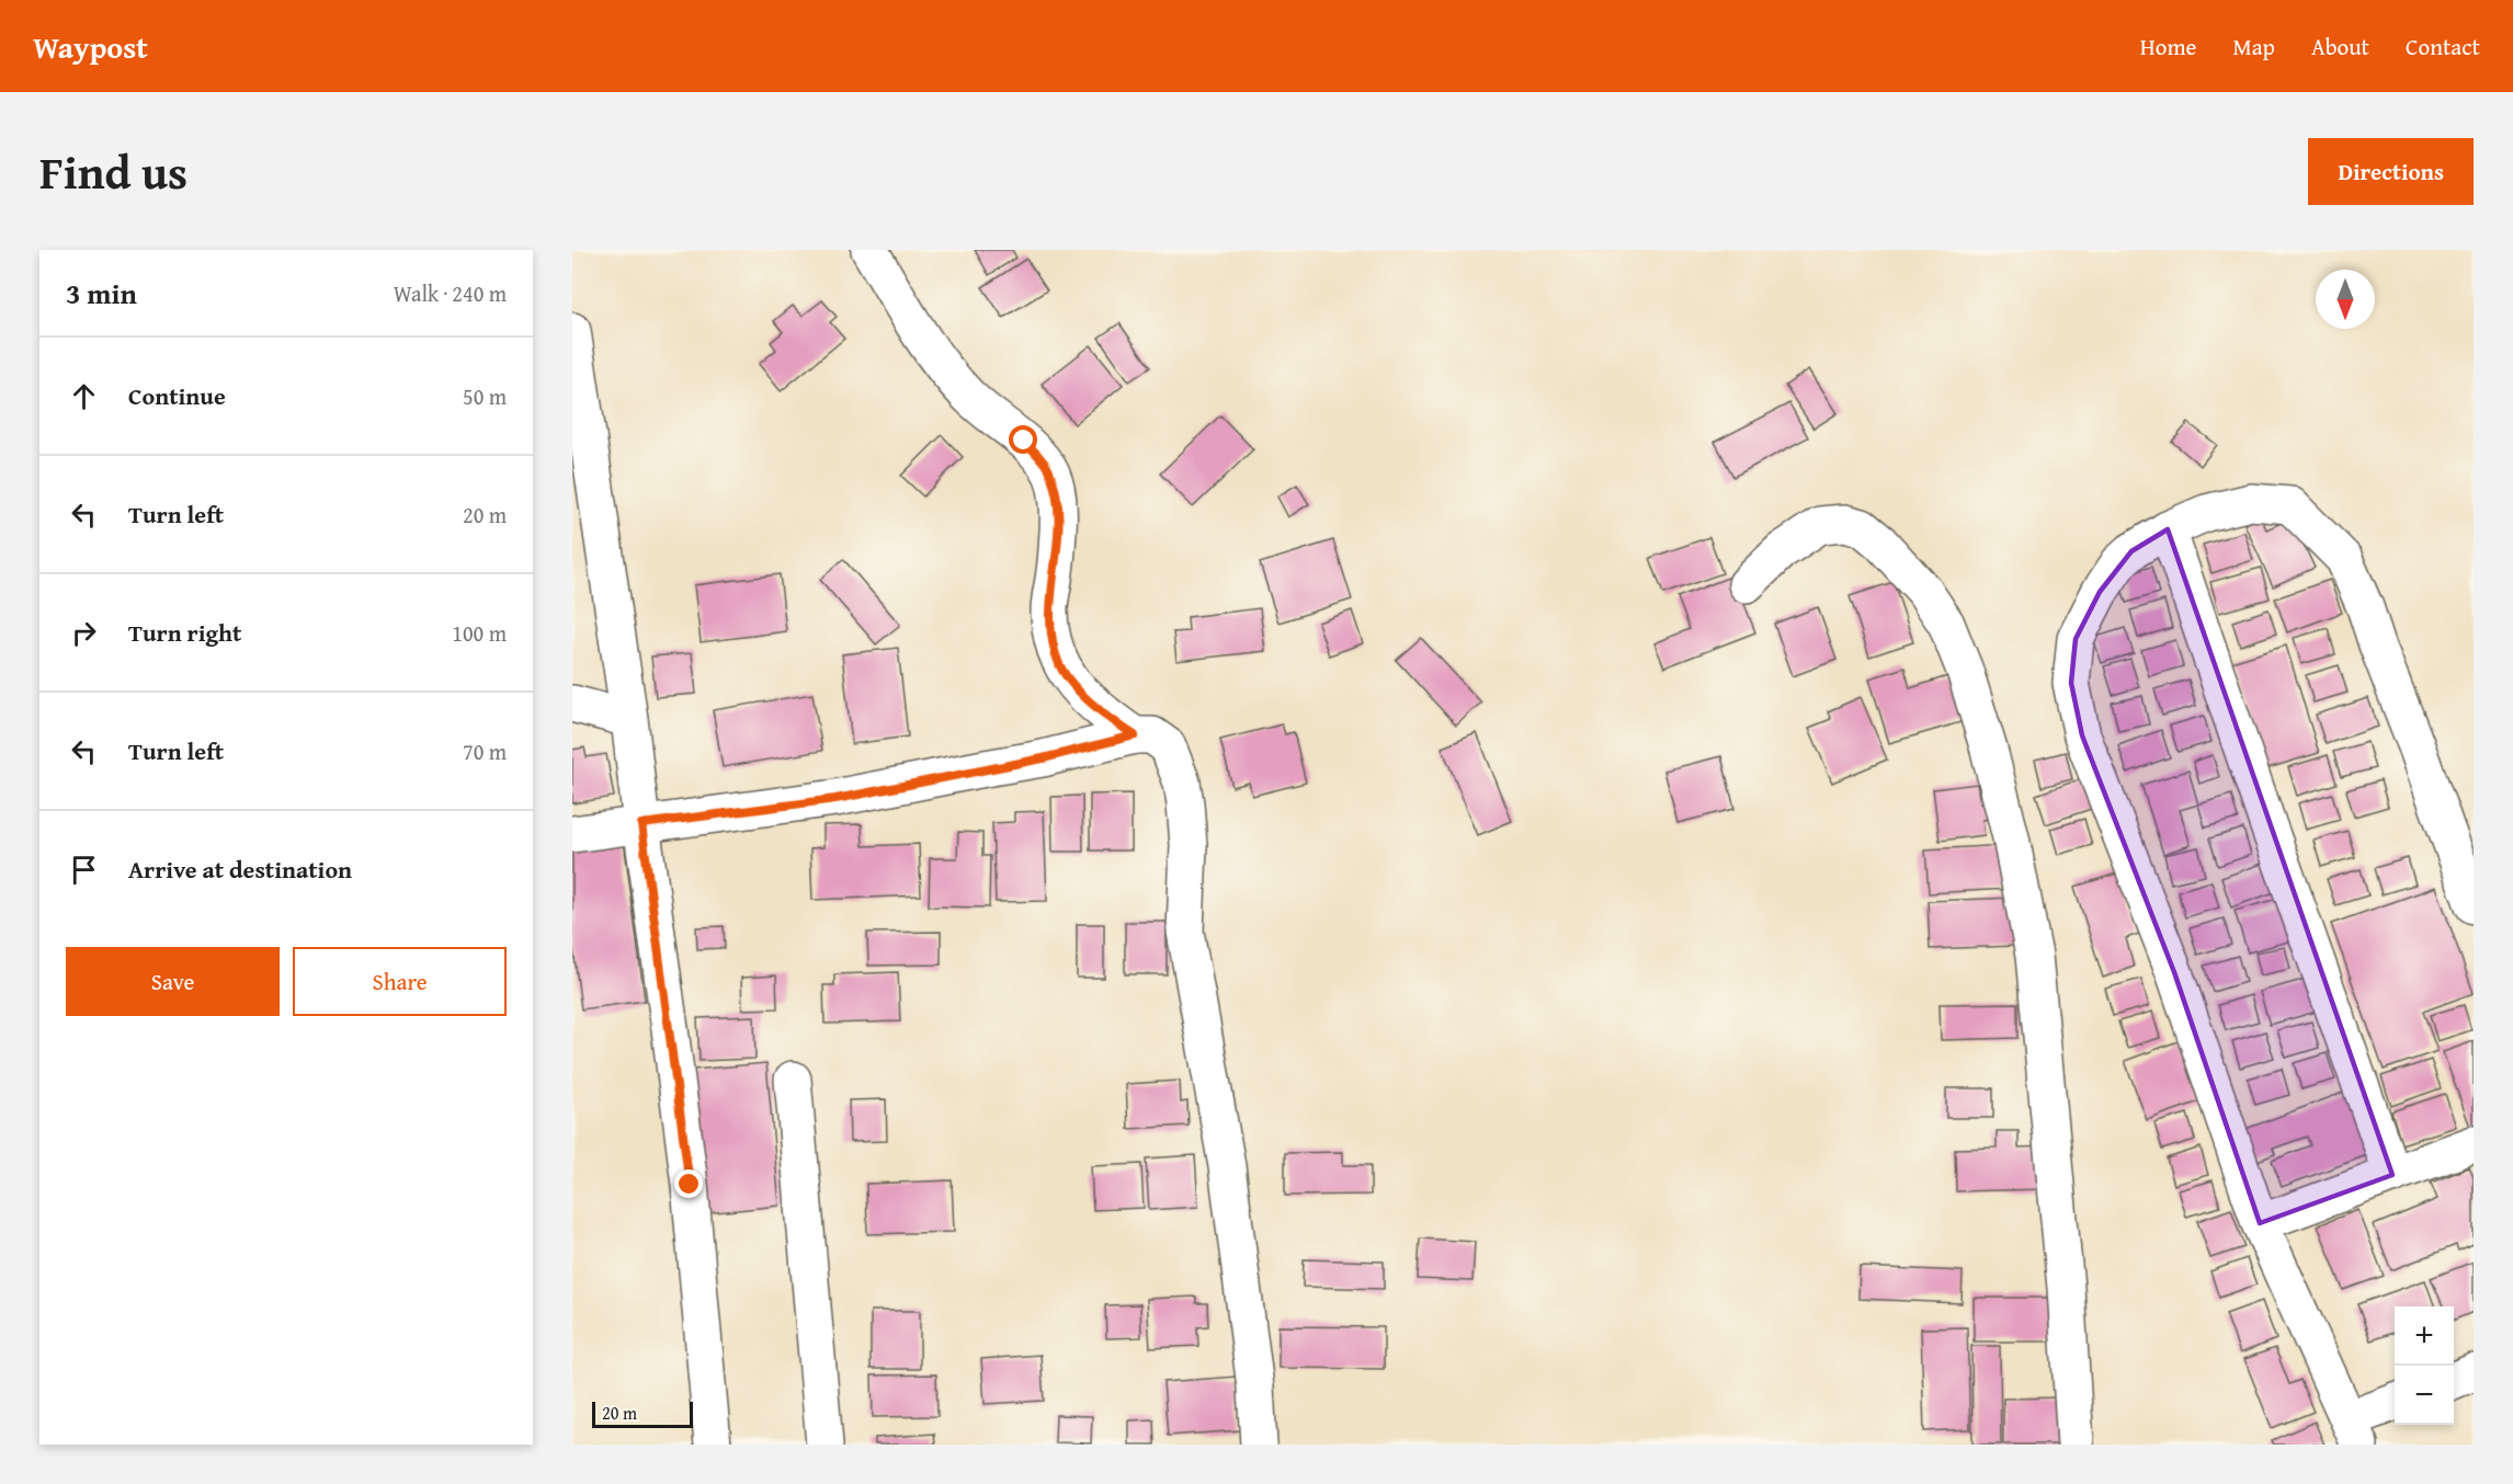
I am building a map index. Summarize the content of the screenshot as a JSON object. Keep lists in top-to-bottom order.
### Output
{
  "scale_bar": "20 m",
  "north": "bottom",
  "page": {
    "header": "Waypost",
    "nav": [
      "Home",
      "Map",
      "About",
      "Contact"
    ],
    "title": "Find us",
    "buttons": [
      "Directions",
      ["Save", "Share"]
    ],
    "heading": ["3 min", "Walk · 240 m"],
    "list": [
      ["Continue", "50 m"],
      ["Turn left", "20 m"],
      ["Turn right", "100 m"],
      ["Turn left", "70 m"],
      "Arrive at destination"
    ],
    "map_buttons": ["+", "−"],
    "scale": "20 m"
  }
}
